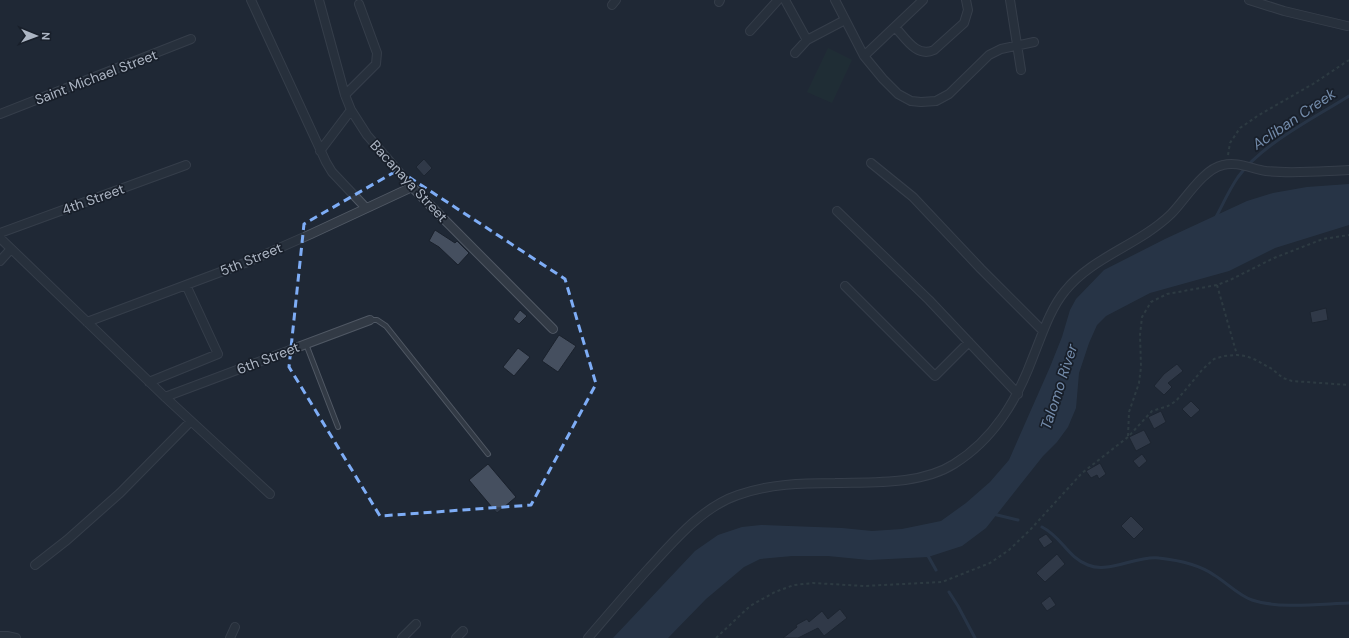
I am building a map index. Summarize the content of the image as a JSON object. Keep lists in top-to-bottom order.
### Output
{
  "streets": {
    "street": [
      "Saint Michael Street",
      "Bacanaya Street",
      "4th Street",
      "5th Street",
      "6th Street"
    ]
  },
  "crossings": [
    ["Bacanaya Street", "5th Street"]
  ],
  "water": ["Acliban Creek", "Talomo River"],
  "north": "right"
}
